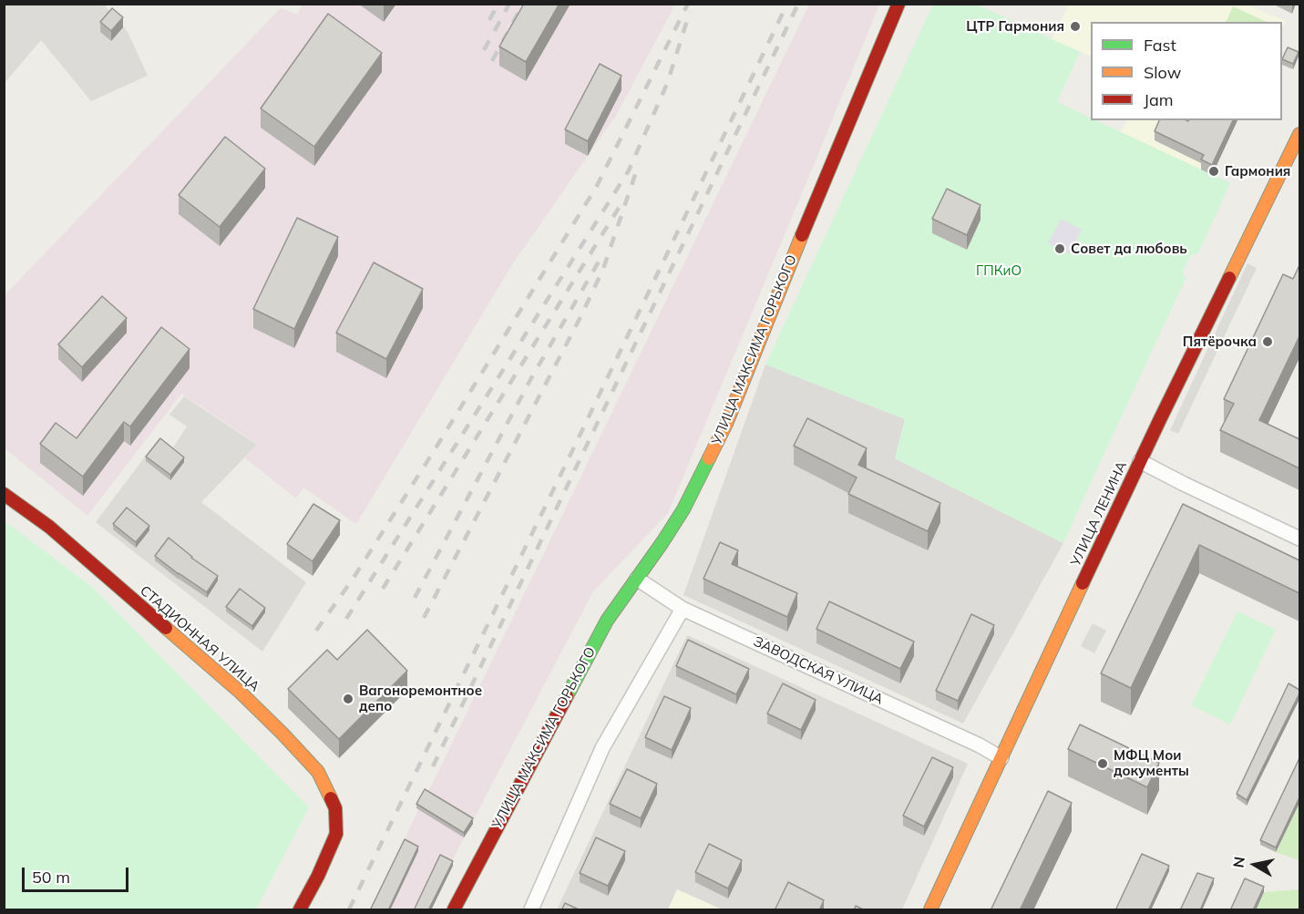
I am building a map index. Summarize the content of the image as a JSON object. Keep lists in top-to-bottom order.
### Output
{
  "streets": {
    "street": [
      "УЛИЦА МАКСИМА ГОРЬКОГО",
      "УЛИЦА ЛЕНИНА",
      "СТАДИОННАЯ УЛИЦА",
      "ЗАВОДСКАЯ УЛИЦА"
    ]
  },
  "crossings": [
    ["УЛИЦА МАКСИМА ГОРЬКОГО", "ЗАВОДСКАЯ УЛИЦА"],
    ["УЛИЦА ЛЕНИНА", "ЗАВОДСКАЯ УЛИЦА"]
  ],
  "parks": ["ГПКиО"],
  "places": [
    "ЦТР Гармония",
    "Гармония",
    "Совет да любовь",
    "Пятёрочка",
    "Вагоноремонтное депо",
    "МФЦ Мои документы"
  ],
  "legend": ["Fast", "Slow", "Jam"],
  "scale_bar": "50 m",
  "north": "left"
}
